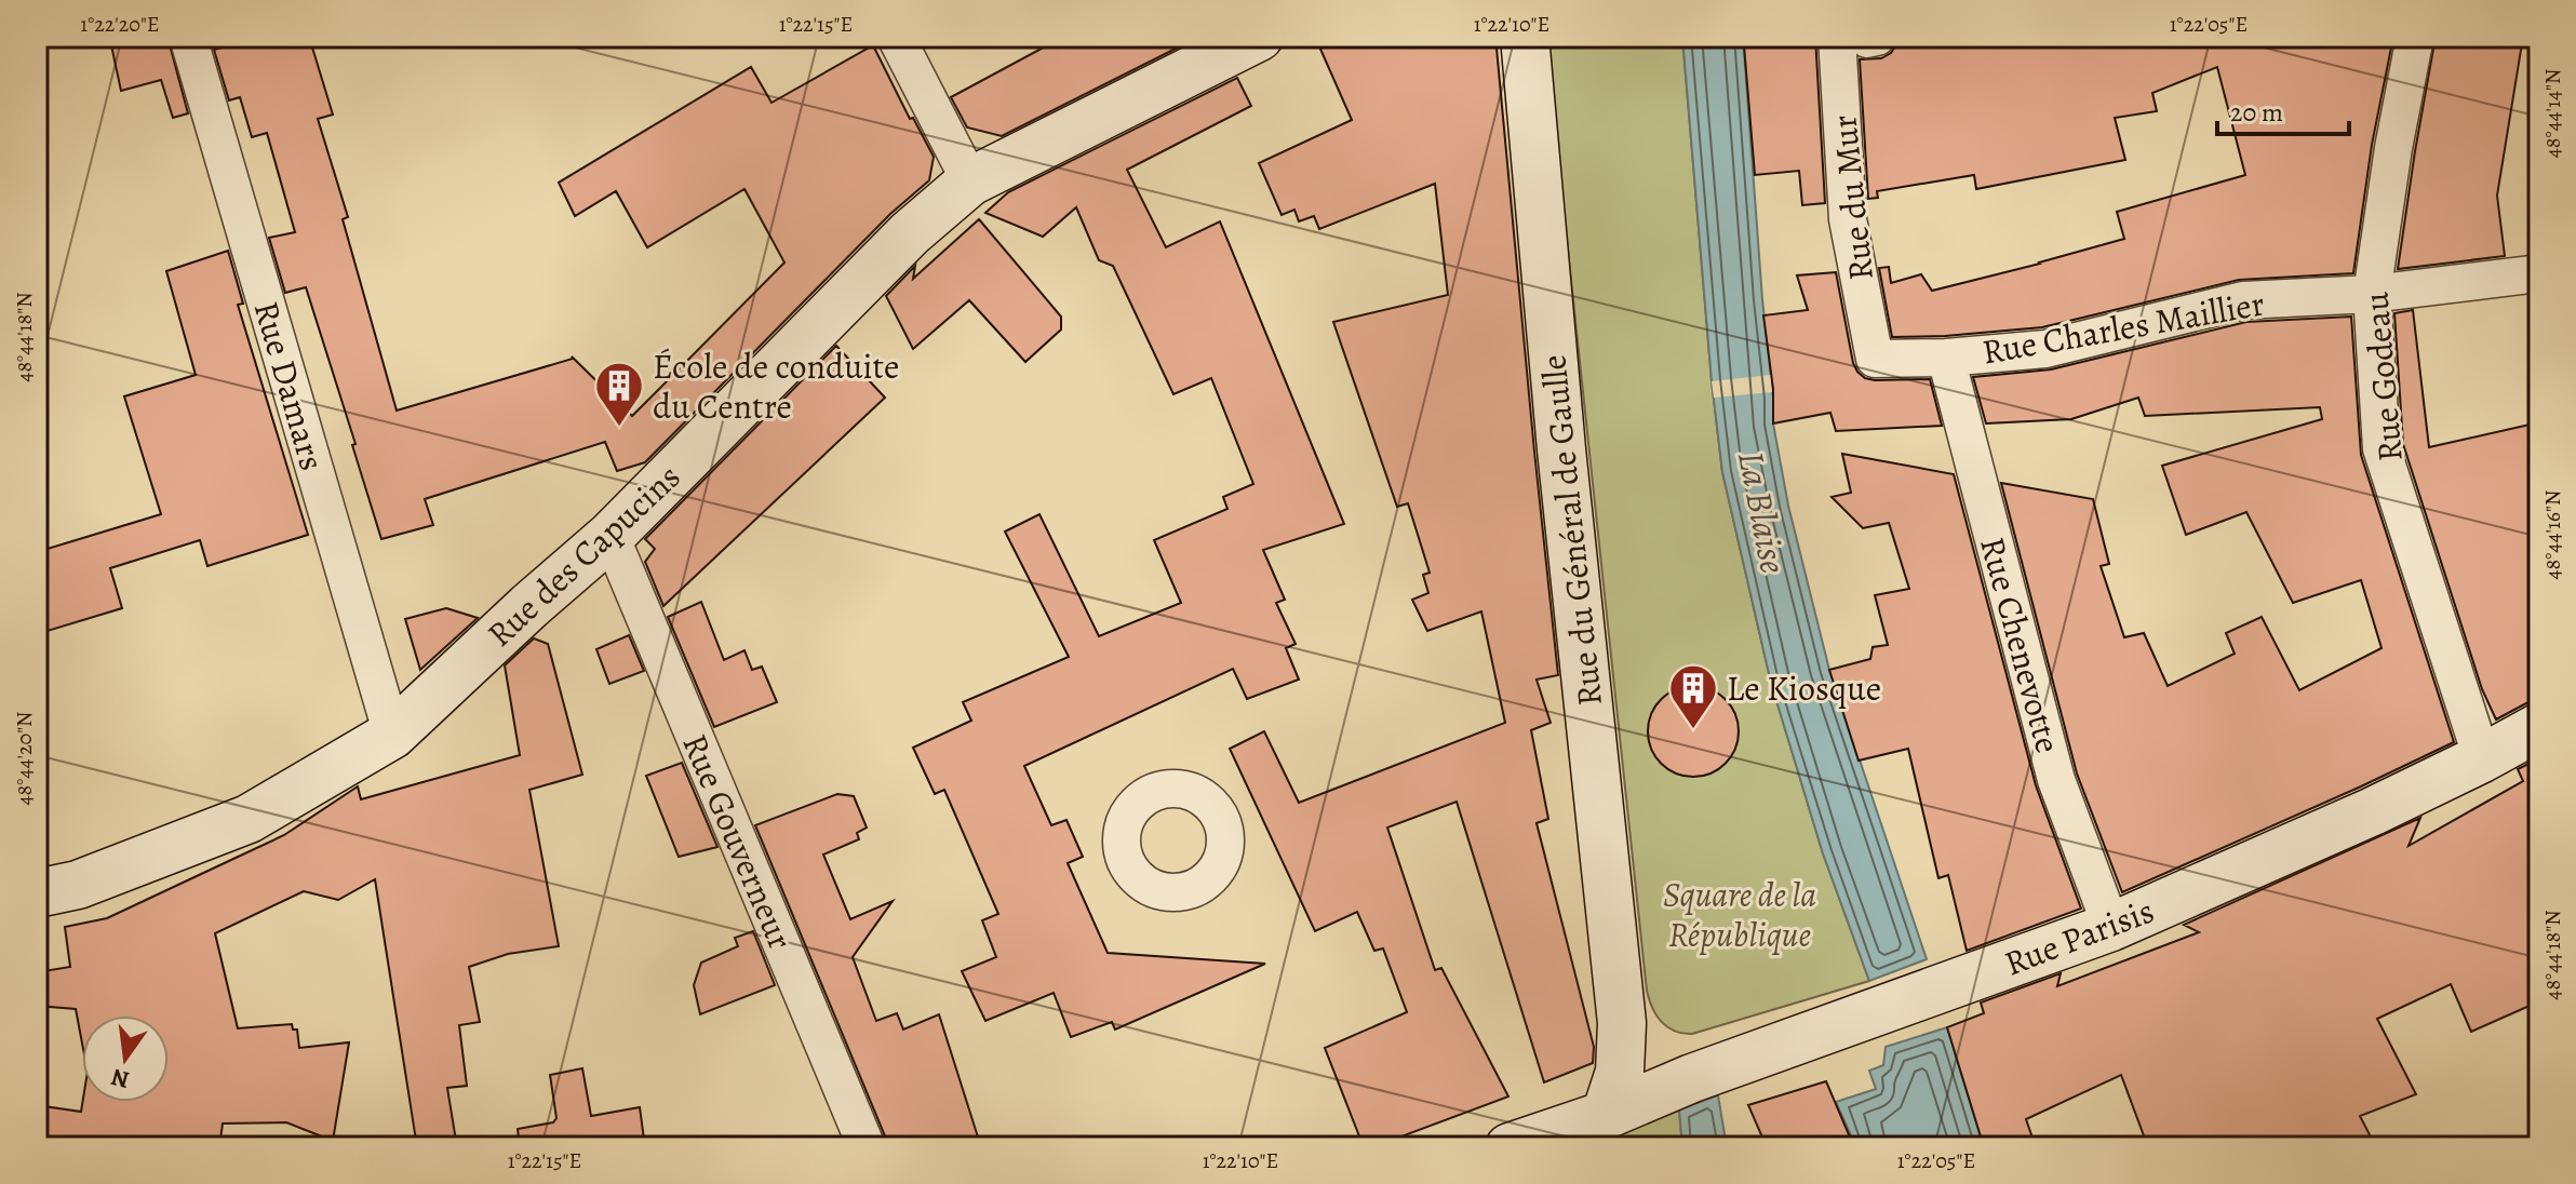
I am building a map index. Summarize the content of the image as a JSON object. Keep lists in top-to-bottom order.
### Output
{
  "streets": {
    "street": [
      "Rue du Mur",
      "Rue Charles Maillier",
      "Rue Godeau",
      "Rue Damars",
      "Rue du Général de Gaulle",
      "Rue des Capucins",
      "Rue Chenevotte",
      "Rue Gouverneur",
      "Rue Parisis"
    ]
  },
  "crossings": [
    ["Rue du Mur", "Rue Charles Maillier"],
    ["Rue Charles Maillier", "Rue Godeau"],
    ["Rue Charles Maillier", "Rue Chenevotte"],
    ["Rue Godeau", "Rue Parisis"],
    ["Rue Damars", "Rue des Capucins"],
    ["Rue du Général de Gaulle", "Rue Parisis"],
    ["Rue des Capucins", "Rue Gouverneur"],
    ["Rue Chenevotte", "Rue Parisis"]
  ],
  "water": ["La Blaise"],
  "parks": ["Square de la République"],
  "places": {
    "building": ["École de conduite du Centre", "Le Kiosque"]
  },
  "scale_bar": "20 m",
  "north": "bottom",
  "coordinates": [
    "1°22'20\"E",
    "1°22'15\"E",
    "1°22'10\"E",
    "1°22'05\"E",
    "48°44'14\"N",
    "48°44'18\"N",
    "48°44'16\"N",
    "48°44'20\"N"
  ]
}
